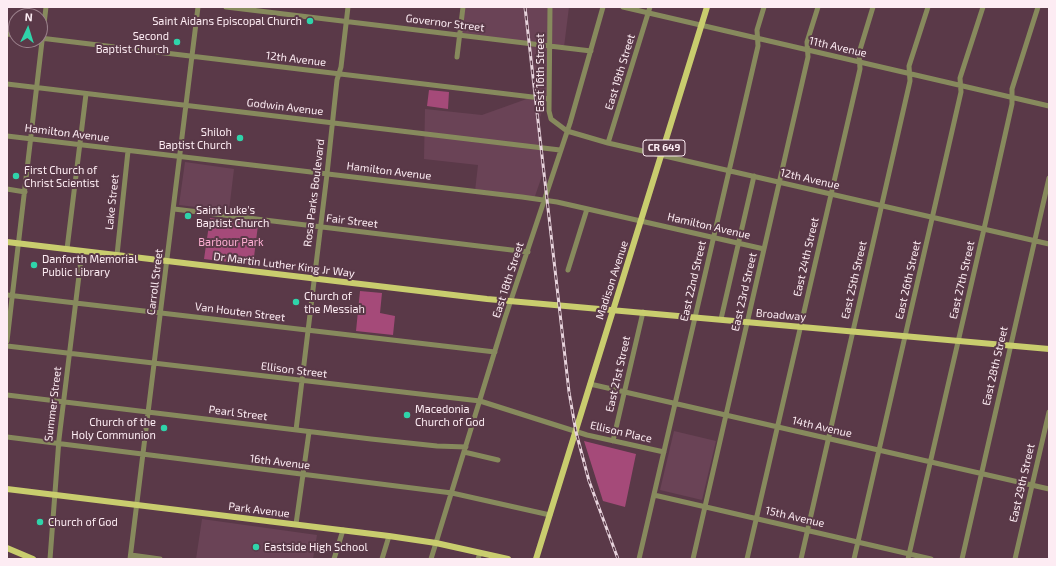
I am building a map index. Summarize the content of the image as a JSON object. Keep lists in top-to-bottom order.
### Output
{
  "streets": {
    "main road": [
      "CR 649",
      "Dr Martin Luther King Jr Way",
      "Madison Avenue",
      "Broadway",
      "Park Avenue"
    ],
    "street": [
      "Governor Street",
      "11th Avenue",
      "12th Avenue",
      "East 19th Street",
      "East 16th Street",
      "Godwin Avenue",
      "Hamilton Avenue",
      "Rosa Parks Boulevard",
      "Lake Street",
      "Fair Street",
      "East 24th Street",
      "East 18th Street",
      "East 25th Street",
      "East 26th Street",
      "East 27th Street",
      "East 22nd Street",
      "Carroll Street",
      "East 23rd Street",
      "Van Houten Street",
      "East 28th Street",
      "Ellison Street",
      "East 21st Street",
      "Summer Street",
      "Pearl Street",
      "14th Avenue",
      "Ellison Place",
      "16th Avenue",
      "East 29th Street",
      "15th Avenue"
    ]
  },
  "crossings": [
    ["Governor Street", "East 16th Street"],
    ["Governor Street", "Rosa Parks Boulevard"],
    ["Governor Street", "East 18th Street"],
    ["11th Avenue", "East 19th Street"],
    ["11th Avenue", "East 24th Street"],
    ["11th Avenue", "Madison Avenue"],
    ["11th Avenue", "East 25th Street"],
    ["11th Avenue", "East 26th Street"],
    ["11th Avenue", "East 27th Street"],
    ["11th Avenue", "East 22nd Street"],
    ["11th Avenue", "East 23rd Street"],
    ["12th Avenue", "East 19th Street"],
    ["12th Avenue", "East 16th Street"],
    ["12th Avenue", "Rosa Parks Boulevard"],
    ["12th Avenue", "East 24th Street"],
    ["12th Avenue", "East 18th Street"],
    ["12th Avenue", "Madison Avenue"],
    ["12th Avenue", "East 25th Street"],
    ["12th Avenue", "East 26th Street"],
    ["12th Avenue", "East 27th Street"],
    ["12th Avenue", "East 22nd Street"],
    ["12th Avenue", "Carroll Street"],
    ["12th Avenue", "East 23rd Street"],
    ["12th Avenue", "East 28th Street"],
    ["East 16th Street", "East 18th Street"],
    ["Godwin Avenue", "Rosa Parks Boulevard"],
    ["Godwin Avenue", "East 18th Street"],
    ["Godwin Avenue", "Carroll Street"],
    ["Hamilton Avenue", "Rosa Parks Boulevard"],
    ["Hamilton Avenue", "Lake Street"],
    ["Hamilton Avenue", "East 18th Street"],
    ["Hamilton Avenue", "Madison Avenue"],
    ["Hamilton Avenue", "East 22nd Street"],
    ["Hamilton Avenue", "Carroll Street"],
    ["Hamilton Avenue", "East 23rd Street"],
    ["Rosa Parks Boulevard", "Fair Street"],
    ["Rosa Parks Boulevard", "Dr Martin Luther King Jr Way"],
    ["Rosa Parks Boulevard", "Van Houten Street"],
    ["Rosa Parks Boulevard", "Ellison Street"],
    ["Rosa Parks Boulevard", "Pearl Street"],
    ["Lake Street", "Dr Martin Luther King Jr Way"],
    ["Fair Street", "East 18th Street"],
    ["Fair Street", "Carroll Street"],
    ["East 24th Street", "Broadway"],
    ["East 24th Street", "14th Avenue"],
    ["East 24th Street", "15th Avenue"],
    ["Dr Martin Luther King Jr Way", "East 18th Street"],
    ["Dr Martin Luther King Jr Way", "Carroll Street"],
    ["Dr Martin Luther King Jr Way", "Broadway"],
    ["Dr Martin Luther King Jr Way", "Summer Street"],
    ["East 18th Street", "Van Houten Street"],
    ["East 18th Street", "Broadway"],
    ["East 18th Street", "Ellison Street"],
    ["East 18th Street", "Pearl Street"],
    ["East 18th Street", "16th Avenue"],
    ["East 18th Street", "Park Avenue"],
    ["Madison Avenue", "Broadway"],
    ["Madison Avenue", "Ellison Street"],
    ["Madison Avenue", "14th Avenue"],
    ["Madison Avenue", "Ellison Place"],
    ["Madison Avenue", "16th Avenue"],
    ["East 25th Street", "Broadway"],
    ["East 25th Street", "14th Avenue"],
    ["East 25th Street", "15th Avenue"],
    ["East 26th Street", "Broadway"],
    ["East 26th Street", "14th Avenue"],
    ["East 26th Street", "15th Avenue"],
    ["East 27th Street", "Broadway"],
    ["East 27th Street", "14th Avenue"],
    ["East 27th Street", "15th Avenue"],
    ["East 22nd Street", "Broadway"],
    ["East 22nd Street", "14th Avenue"],
    ["East 22nd Street", "Ellison Place"],
    ["East 22nd Street", "15th Avenue"],
    ["Carroll Street", "Van Houten Street"],
    ["Carroll Street", "Ellison Street"],
    ["Carroll Street", "Pearl Street"],
    ["Carroll Street", "16th Avenue"],
    ["Carroll Street", "Park Avenue"],
    ["East 23rd Street", "Broadway"],
    ["East 23rd Street", "14th Avenue"],
    ["East 23rd Street", "15th Avenue"],
    ["Van Houten Street", "Summer Street"],
    ["Broadway", "East 28th Street"],
    ["Broadway", "East 21st Street"],
    ["East 28th Street", "14th Avenue"],
    ["Ellison Street", "Summer Street"],
    ["Ellison Street", "Ellison Place"],
    ["East 21st Street", "14th Avenue"],
    ["East 21st Street", "Ellison Place"],
    ["Summer Street", "Pearl Street"],
    ["Summer Street", "16th Avenue"],
    ["Summer Street", "Park Avenue"],
    ["14th Avenue", "East 29th Street"]
  ],
  "parks": ["Barbour Park"],
  "places": [
    "Saint Aidans Episcopal Church",
    "Second Baptist Church",
    "Shiloh Baptist Church",
    "First Church of Christ Scientist",
    "Saint Luke's Baptist Church",
    "Danforth Memorial Public Library",
    "Church of the Messiah",
    "Macedonia Church of God",
    "Church of the Holy Communion",
    "Church of God",
    "Eastside High School"
  ],
  "north": "top"
}
